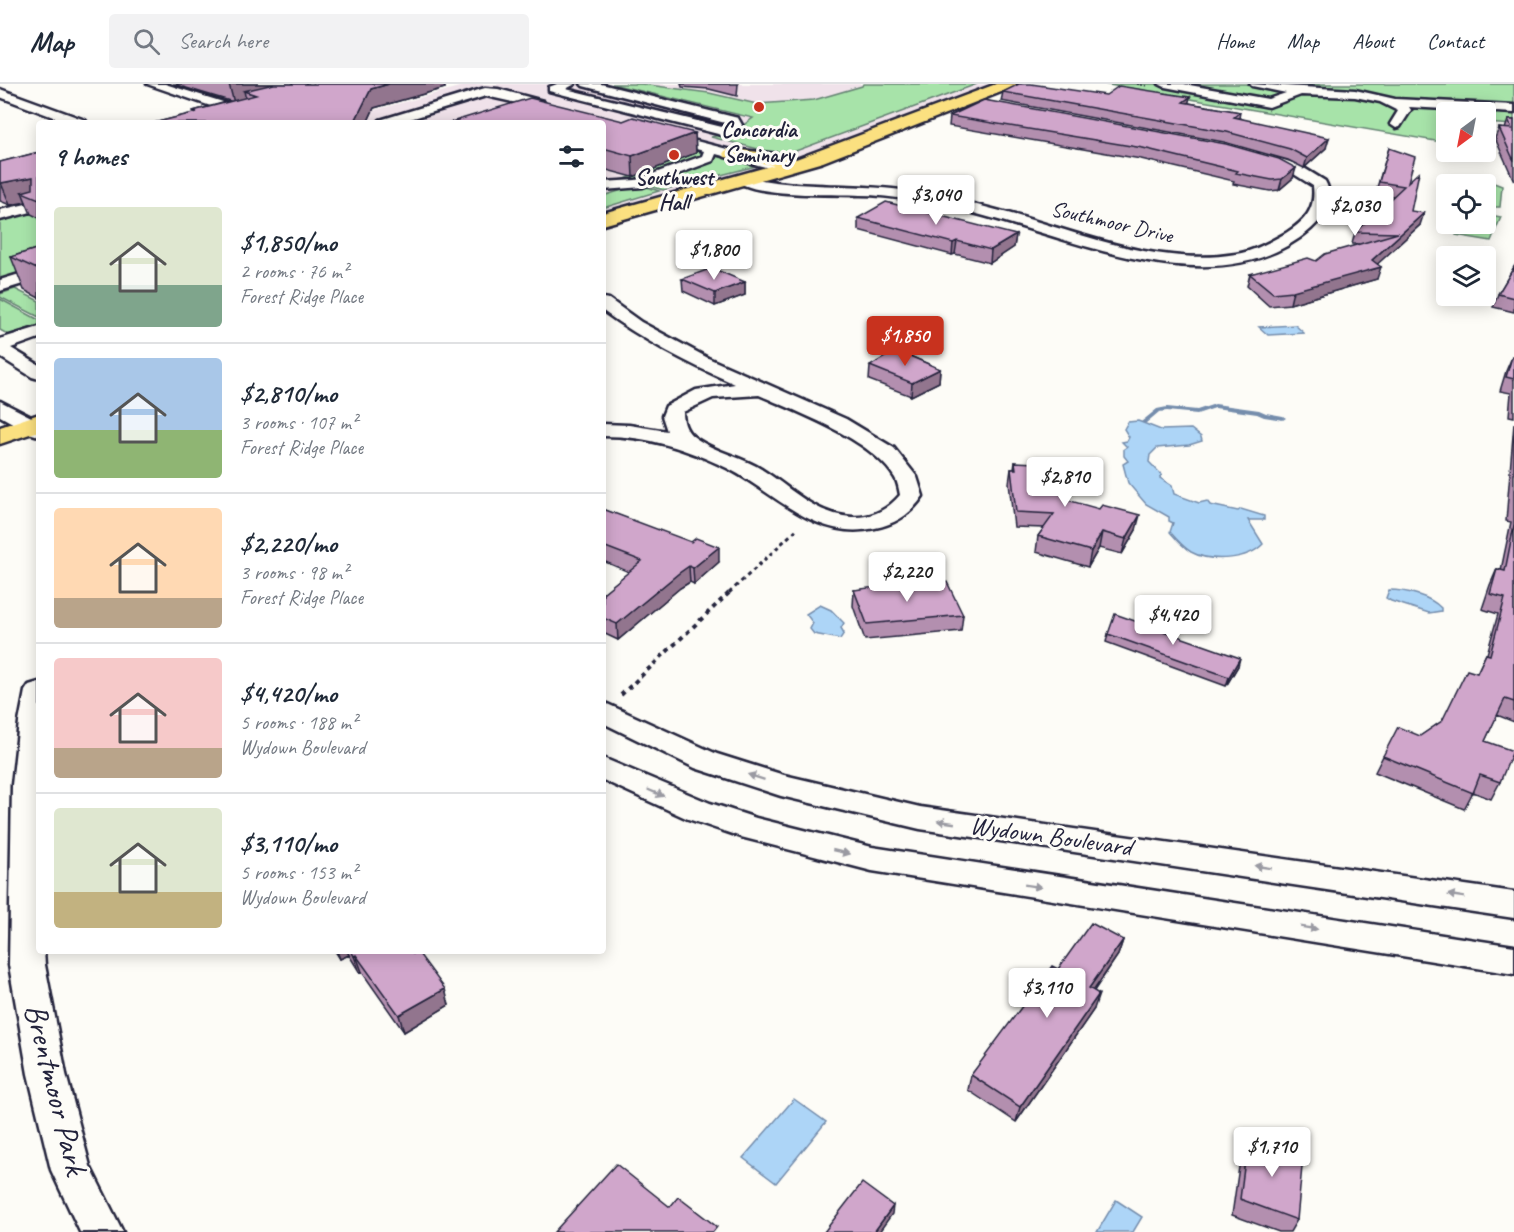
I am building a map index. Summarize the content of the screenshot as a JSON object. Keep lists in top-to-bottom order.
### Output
{
  "streets": {
    "street": ["Southmoor Drive", "Wydown Boulevard", "Brentmoor Park"]
  },
  "places": ["Concordia Seminary", "Southwest Hall"],
  "north": "bottom left",
  "page": {
    "header": "Map",
    "search": "Search here",
    "nav": [
      "Home",
      "Map",
      "About",
      "Contact"
    ],
    "heading": "9 homes",
    "price": [
      "$3,040",
      "$2,030",
      "$1,800",
      "$1,850",
      "$2,810",
      "$2,220",
      "$4,420",
      "$3,110",
      "$1,710"
    ],
    "list": [
      {
        "name": "$1,850/mo",
        "note": "2 rooms · 76 m² · Forest Ridge Place"
      },
      {
        "name": "$2,810/mo",
        "note": "3 rooms · 107 m² · Forest Ridge Place"
      },
      {
        "name": "$2,220/mo",
        "note": "3 rooms · 98 m² · Forest Ridge Place"
      },
      {
        "name": "$4,420/mo",
        "note": "5 rooms · 188 m² · Wydown Boulevard"
      },
      {
        "name": "$3,110/mo",
        "note": "5 rooms · 153 m² · Wydown Boulevard"
      }
    ]
  }
}
